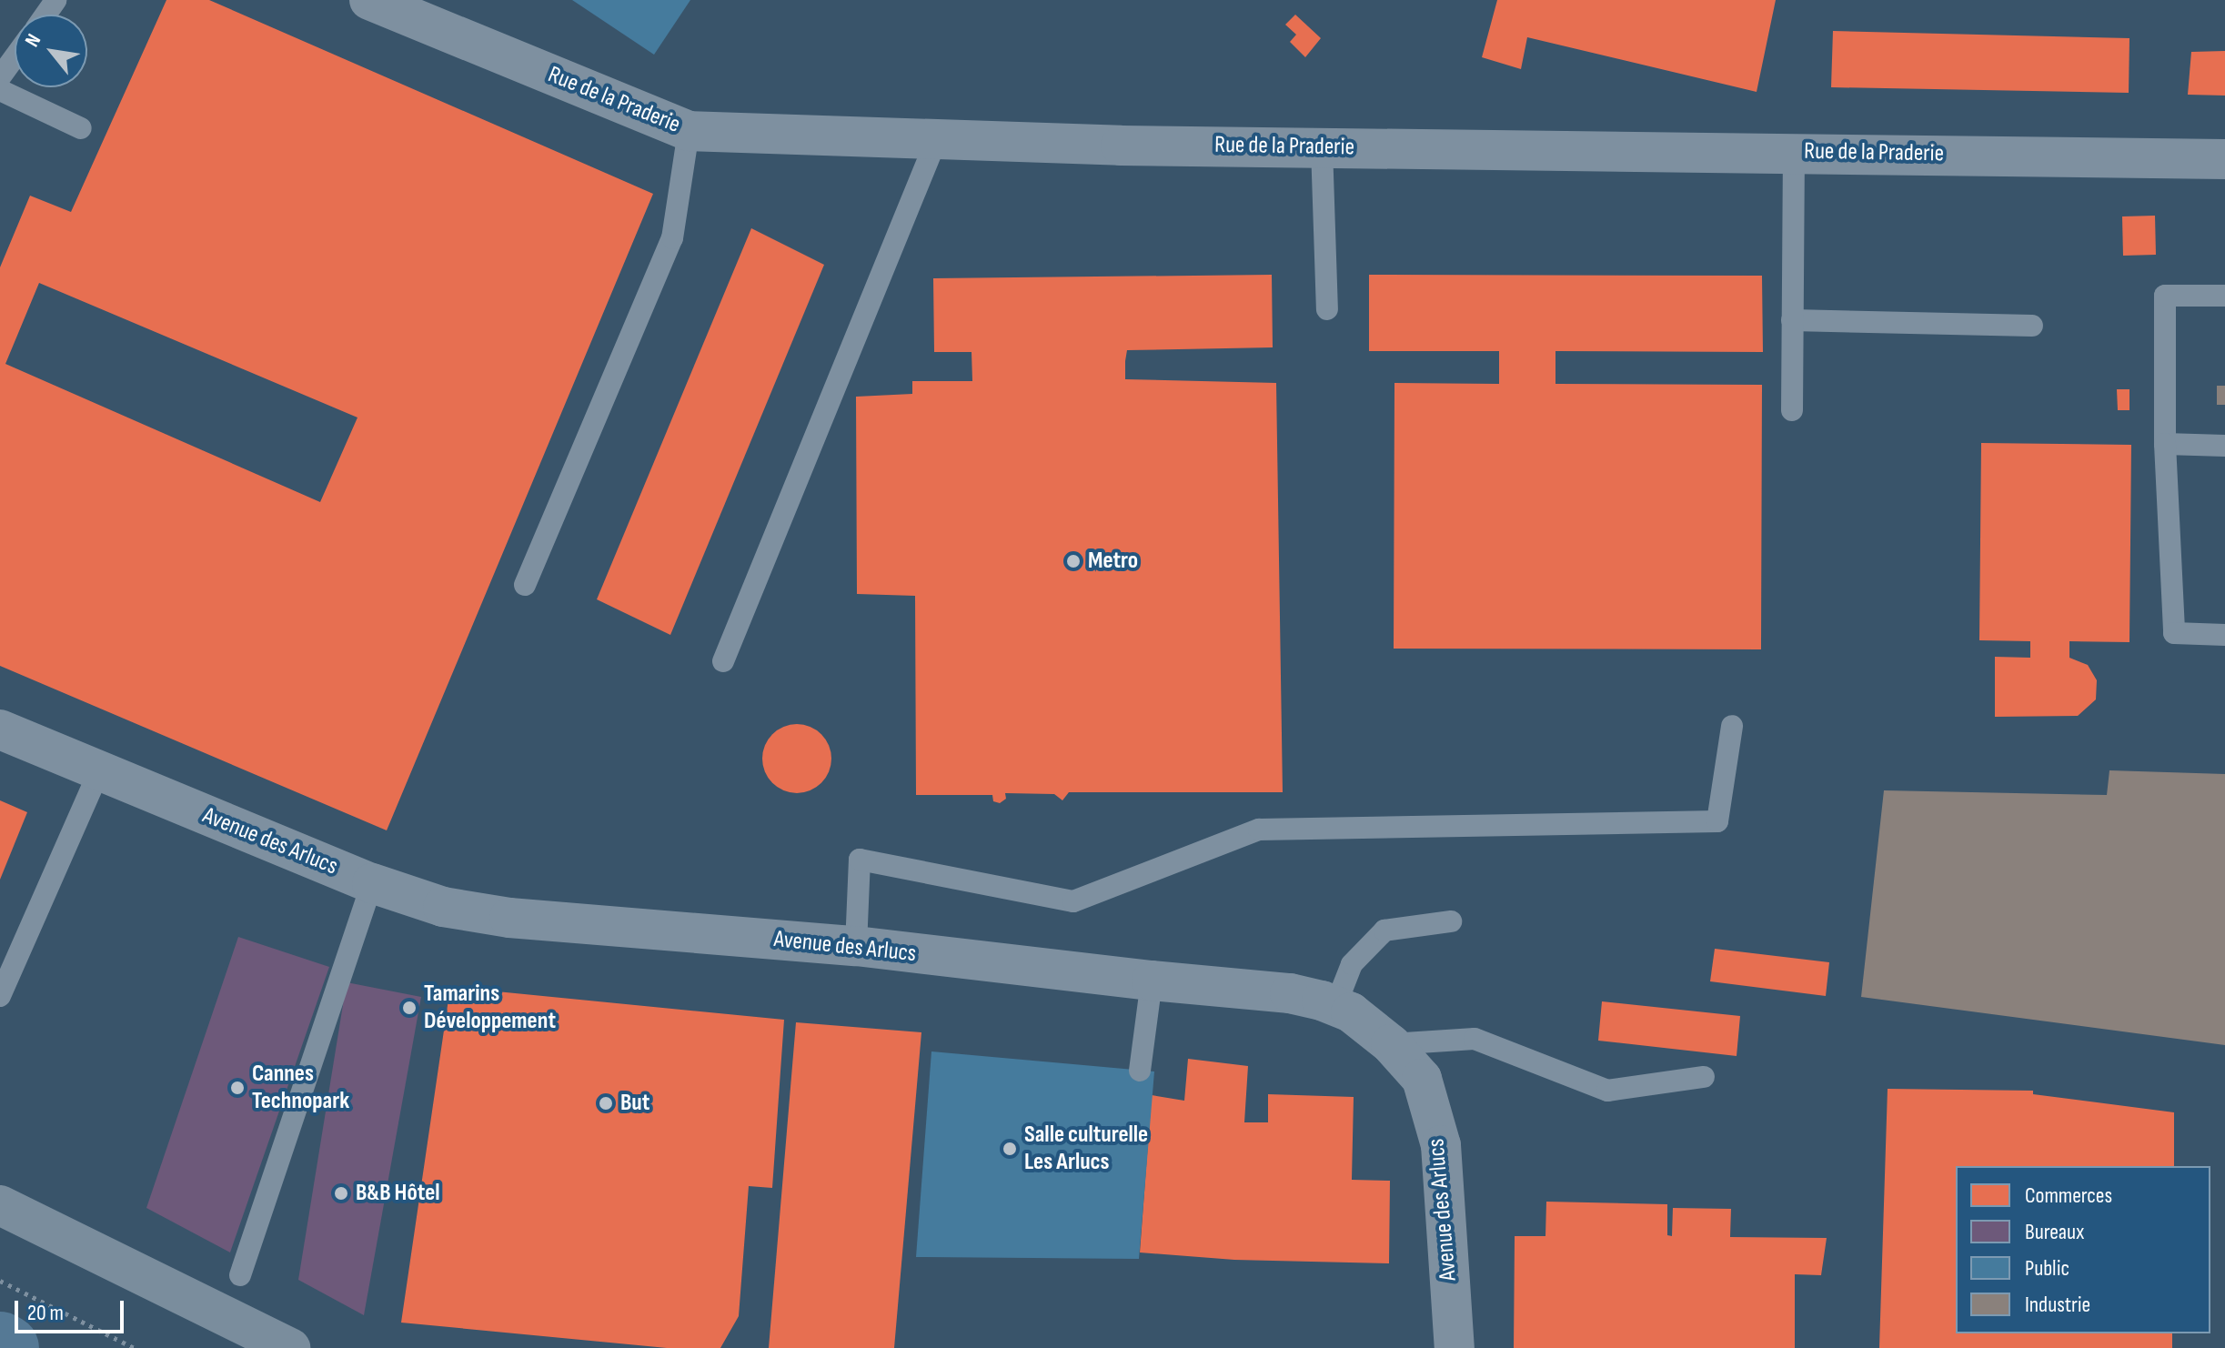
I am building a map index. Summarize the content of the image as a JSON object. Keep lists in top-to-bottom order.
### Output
{
  "streets": {
    "street": ["Rue de la Praderie", "Avenue des Arlucs"]
  },
  "places": [
    "Metro",
    "Tamarins Développement",
    "Cannes Technopark",
    "But",
    "Salle culturelle Les Arlucs",
    "B&B Hôtel"
  ],
  "legend": [
    "Commerces",
    "Bureaux",
    "Public",
    "Industrie"
  ],
  "scale_bar": "20 m",
  "north": "top left"
}
